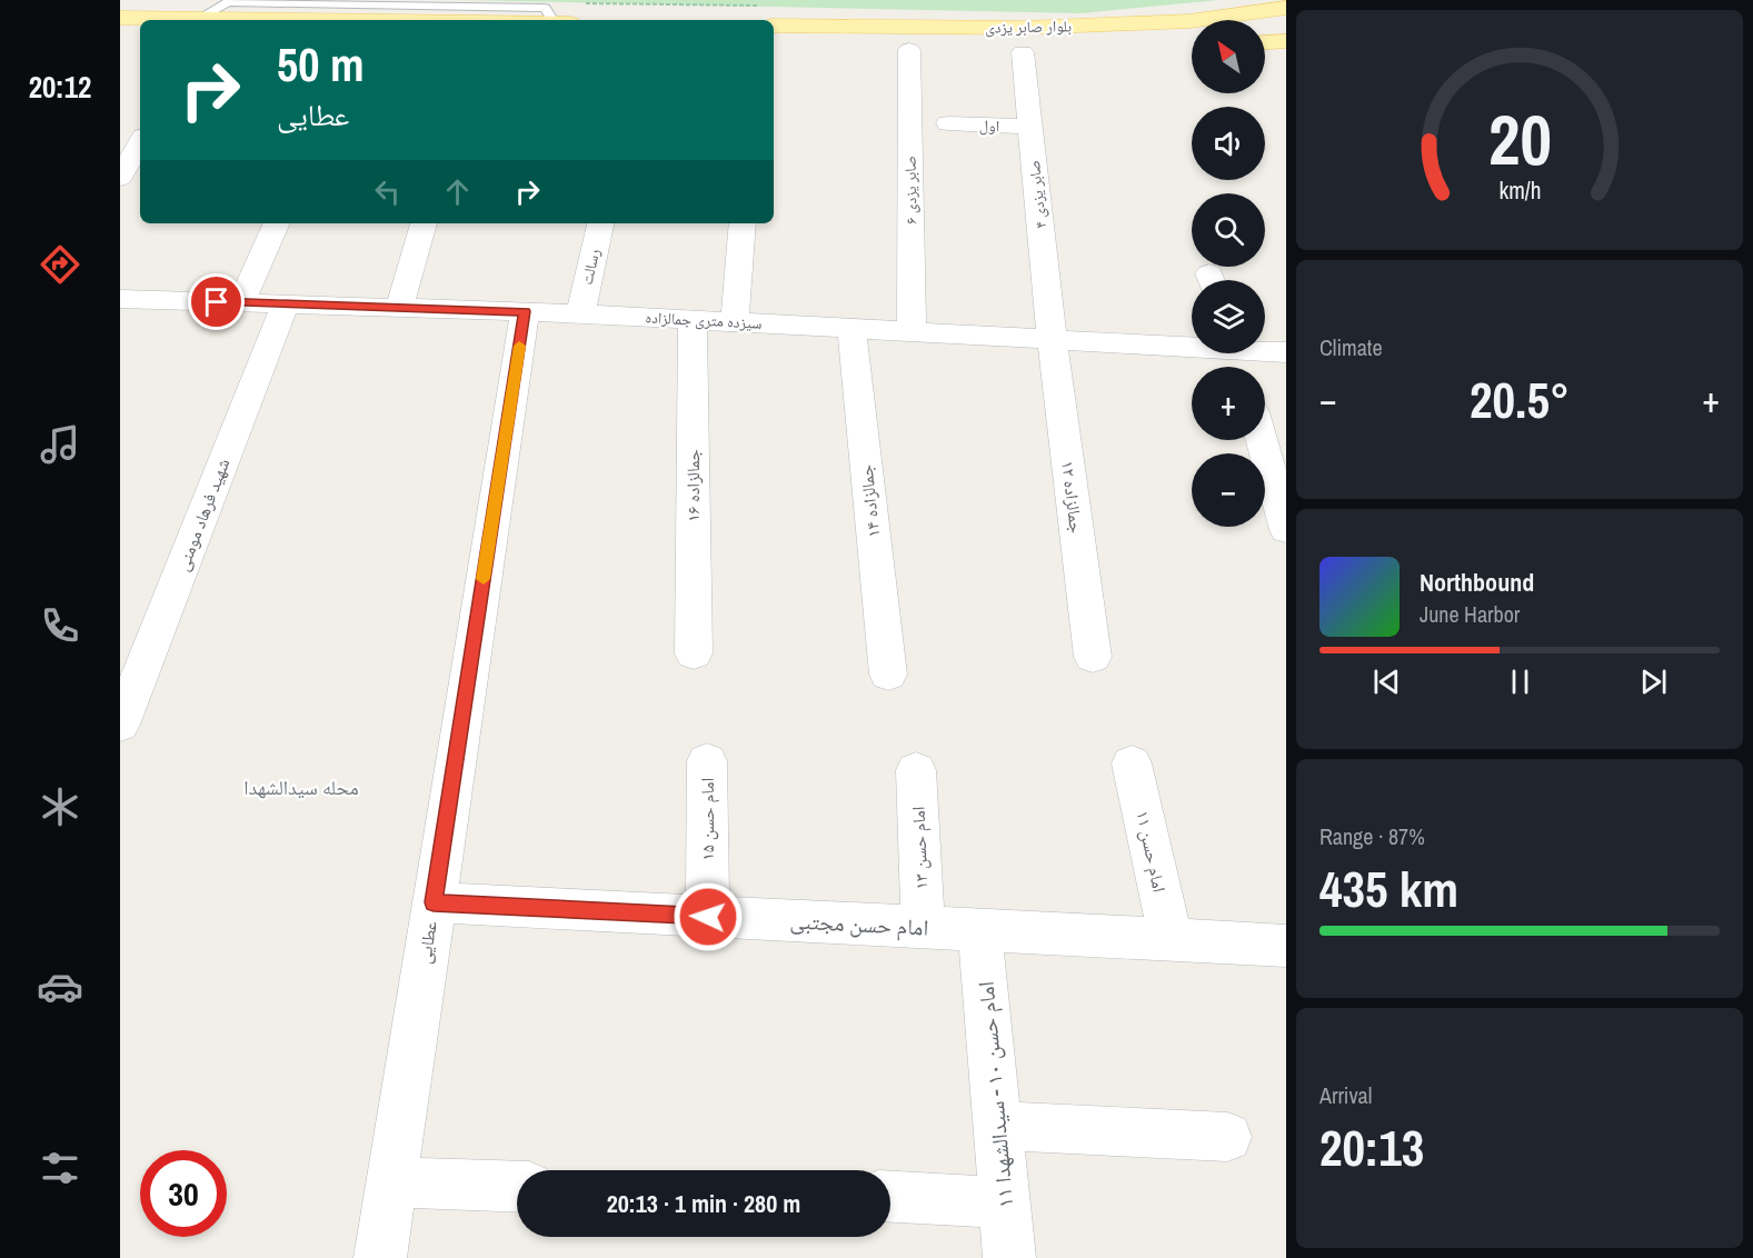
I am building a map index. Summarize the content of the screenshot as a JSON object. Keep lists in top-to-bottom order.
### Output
{
  "streets": {
    "main road": ["بلوار صابر یزدی"],
    "street": [
      "اول",
      "صابر یزدی ۶",
      "صابر یزدی ۴",
      "رسالت",
      "سیزده متری جمالزاده",
      "جمالزاده ۱۶",
      "جمالزاده ۱۲",
      "جمالزاده ۱۴",
      "شهید فرهاد مومنی",
      "امام حسن ۱۵",
      "امام حسن ۱۳",
      "امام حسن ۱۱",
      "امام حسن مجتبی",
      "عطایی",
      "امام حسن ۱۰ - سیدالشهدا ۱۱"
    ]
  },
  "crossings": [
    ["اول", "صابر یزدی ۴"],
    ["صابر یزدی ۶", "سیزده متری جمالزاده"],
    ["صابر یزدی ۴", "سیزده متری جمالزاده"],
    ["صابر یزدی ۴", "جمالزاده ۱۲"],
    ["رسالت", "سیزده متری جمالزاده"],
    ["سیزده متری جمالزاده", "جمالزاده ۱۶"],
    ["سیزده متری جمالزاده", "جمالزاده ۱۲"],
    ["سیزده متری جمالزاده", "جمالزاده ۱۴"],
    ["سیزده متری جمالزاده", "شهید فرهاد مومنی"],
    ["سیزده متری جمالزاده", "عطایی"],
    ["امام حسن ۱۵", "امام حسن مجتبی"],
    ["امام حسن ۱۳", "امام حسن مجتبی"],
    ["امام حسن ۱۱", "امام حسن مجتبی"],
    ["امام حسن مجتبی", "عطایی"],
    ["امام حسن مجتبی", "امام حسن ۱۰ - سیدالشهدا ۱۱"]
  ],
  "districts": ["محله سیدالشهدا"],
  "north": "top left",
  "page": {
    "tabs": "20:12",
    "map_buttons": ["+", "−"],
    "turn": ["50 m", "عطایی"],
    "tile": [
      "Climate",
      ["Range · 87%", "435 km"],
      ["Arrival", "20:13"]
    ],
    "heat": ["−", "20.5°", "+"],
    "song": ["Northbound", "June Harbor"],
    "limit": "30",
    "trip": "20:13 · 1 min · 280 m",
    "gauge": ["20", "km/h"]
  }
}
